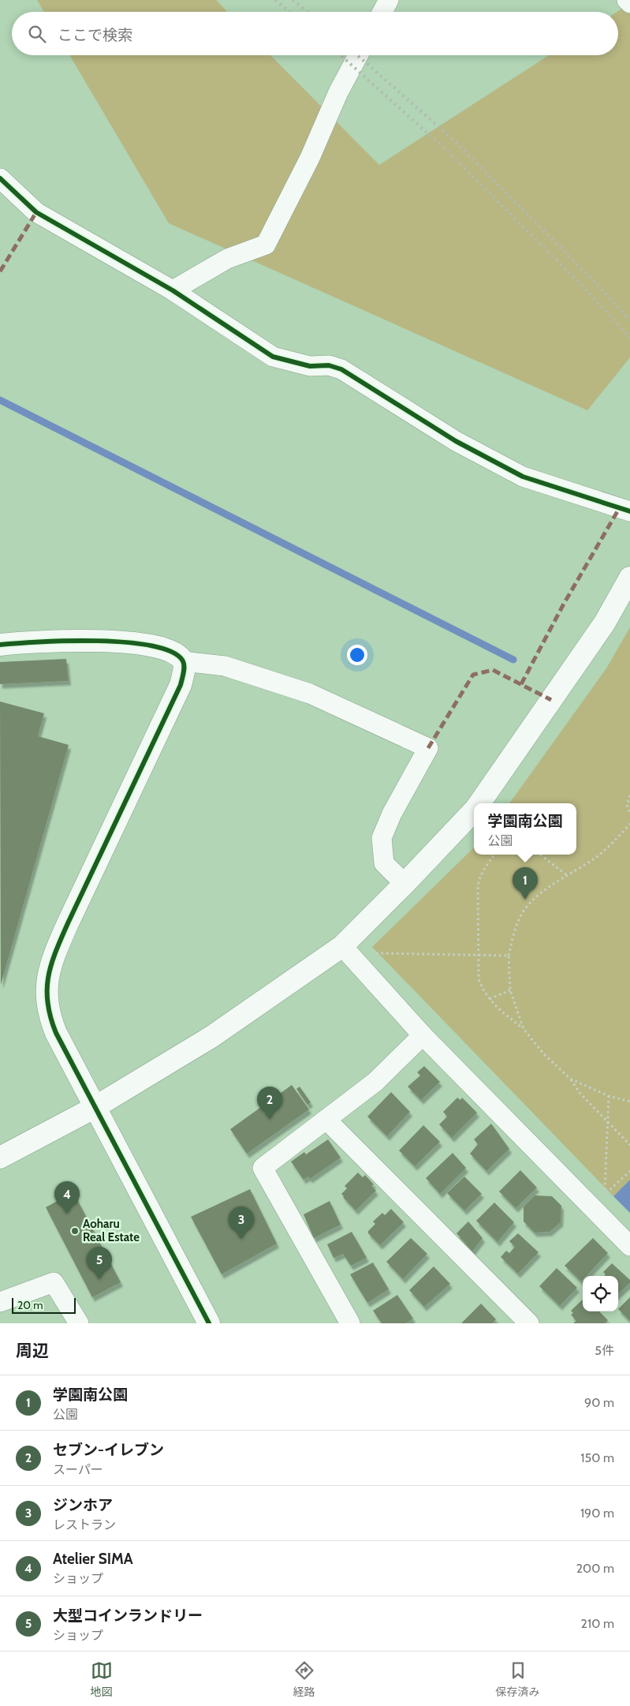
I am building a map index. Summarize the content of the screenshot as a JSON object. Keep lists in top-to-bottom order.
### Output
{
  "places": ["Aoharu Real Estate"],
  "scale_bar": "20 m",
  "page": {
    "search": "ここで検索",
    "popup": ["学園南公園", "公園"],
    "pins": [
      "1",
      "2",
      "4",
      "3",
      "5"
    ],
    "scale": "20 m",
    "heading": ["周辺", "5件"],
    "list": [
      {
        "mark": "1",
        "name": "学園南公園",
        "note": "公園",
        "value": "90 m"
      },
      {
        "mark": "2",
        "name": "セブン-イレブン",
        "note": "スーパー",
        "value": "150 m"
      },
      {
        "mark": "3",
        "name": "ジンホア",
        "note": "レストラン",
        "value": "190 m"
      },
      {
        "mark": "4",
        "name": "Atelier SIMA",
        "note": "ショップ",
        "value": "200 m"
      },
      {
        "mark": "5",
        "name": "大型コインランドリー",
        "note": "ショップ",
        "value": "210 m"
      }
    ],
    "nav": ["地図", "経路", "保存済み"]
  }
}
